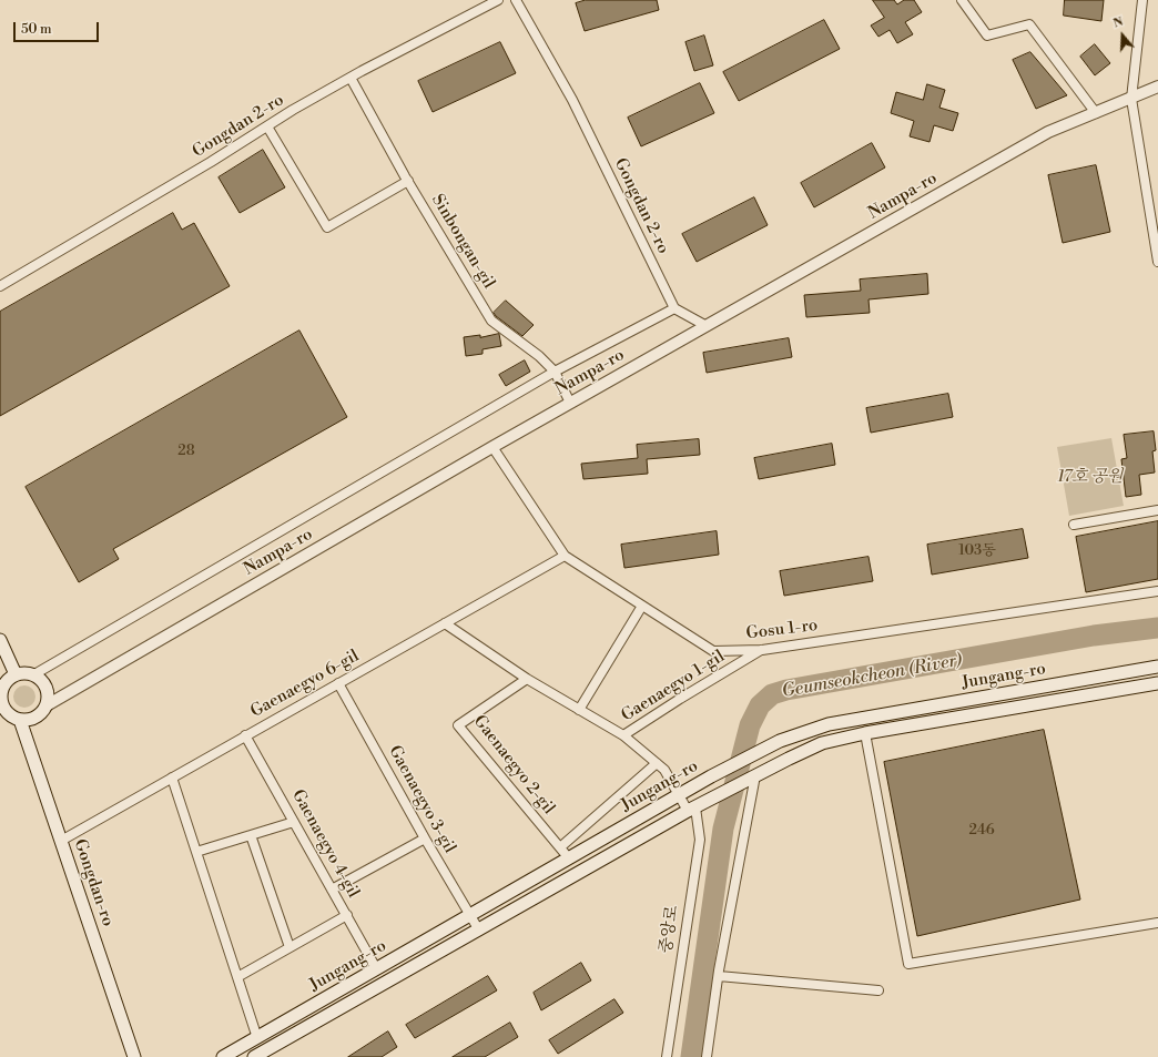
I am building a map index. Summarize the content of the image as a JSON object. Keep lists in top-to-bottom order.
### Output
{
  "streets": {
    "main road": ["Jungang-ro", "Gongdan-ro"],
    "street": [
      "Gongdan 2-ro",
      "Nampa-ro",
      "Sinbongan-gil",
      "Gosu 1-ro",
      "Gaenaegyo 6-gil",
      "Gaenaegyo 1-gil",
      "Gaenaegyo 2-gil",
      "Gaenaegyo 3-gil",
      "Gaenaegyo 4-gil",
      "중앙로"
    ]
  },
  "crossings": [
    ["Gongdan 2-ro", "Sinbongan-gil"],
    ["Nampa-ro", "Sinbongan-gil"],
    ["Nampa-ro", "Gosu 1-ro"],
    ["Nampa-ro", "Gongdan-ro"],
    ["Gosu 1-ro", "Gaenaegyo 6-gil"],
    ["Gosu 1-ro", "Gaenaegyo 1-gil"],
    ["Jungang-ro", "Gaenaegyo 1-gil"],
    ["Jungang-ro", "Gaenaegyo 2-gil"],
    ["Jungang-ro", "Gaenaegyo 3-gil"],
    ["Jungang-ro", "Gaenaegyo 4-gil"],
    ["Jungang-ro", "중앙로"],
    ["Gaenaegyo 6-gil", "Gaenaegyo 1-gil"],
    ["Gaenaegyo 6-gil", "Gaenaegyo 3-gil"],
    ["Gaenaegyo 6-gil", "Gaenaegyo 4-gil"],
    ["Gaenaegyo 6-gil", "Gongdan-ro"],
    ["Gaenaegyo 1-gil", "Gaenaegyo 2-gil"],
    ["Gaenaegyo 1-gil", "중앙로"]
  ],
  "water": ["Geumseokcheon (River)"],
  "parks": ["17호 공원"],
  "house_numbers": ["28", "103동", "246"],
  "scale_bar": "50 m",
  "north": "top"
}
